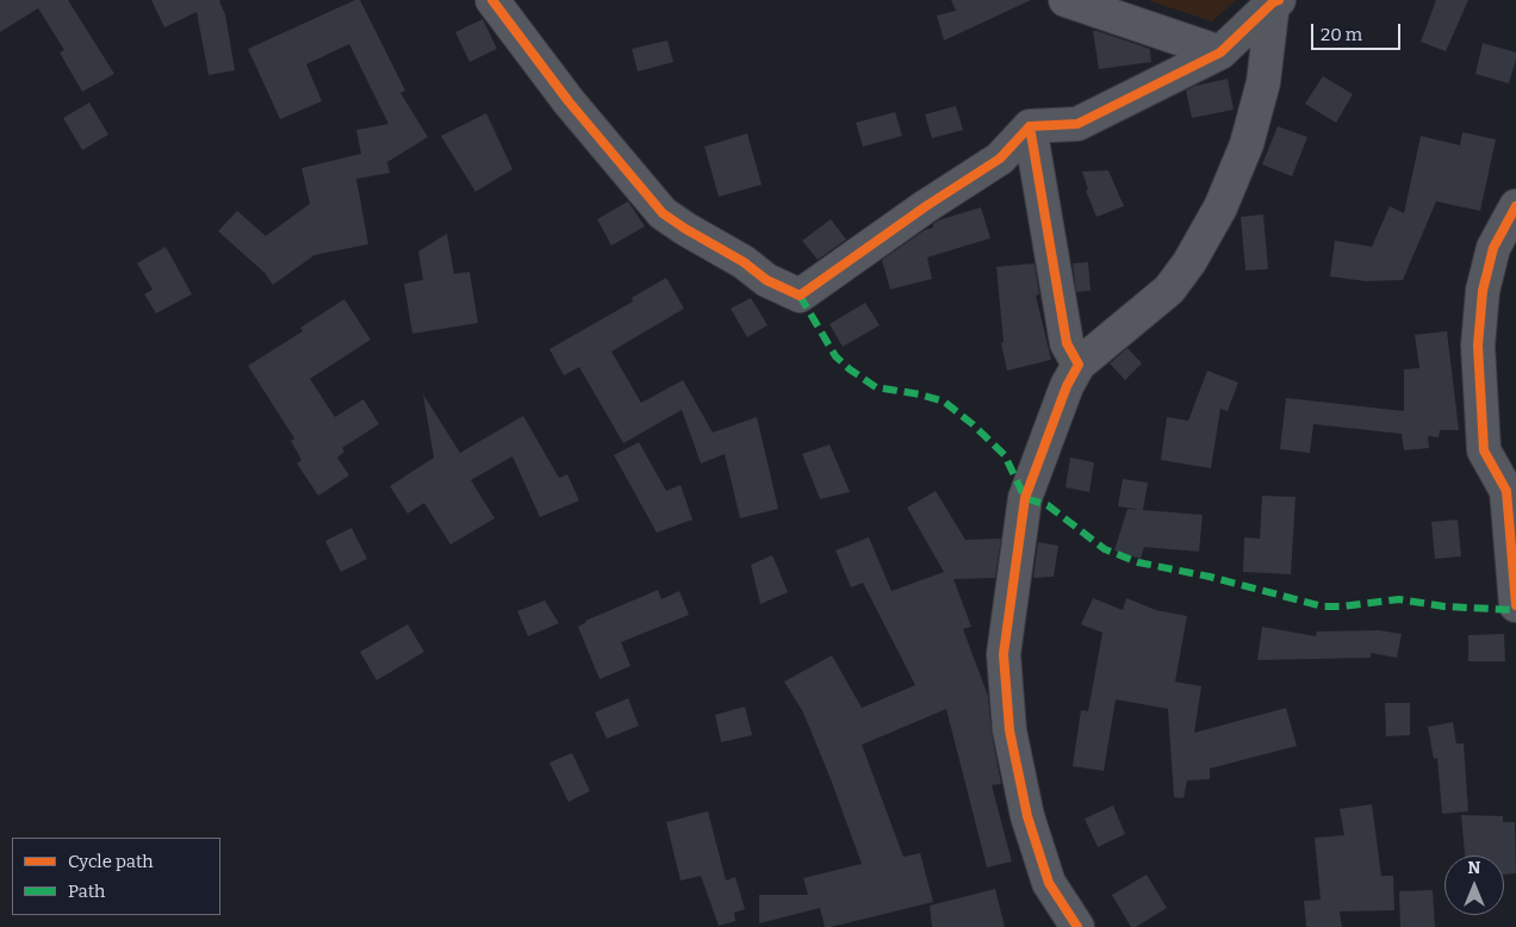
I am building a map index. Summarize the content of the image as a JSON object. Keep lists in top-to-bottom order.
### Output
{
  "legend": ["Cycle path", "Path"],
  "scale_bar": "20 m",
  "north": "top"
}
